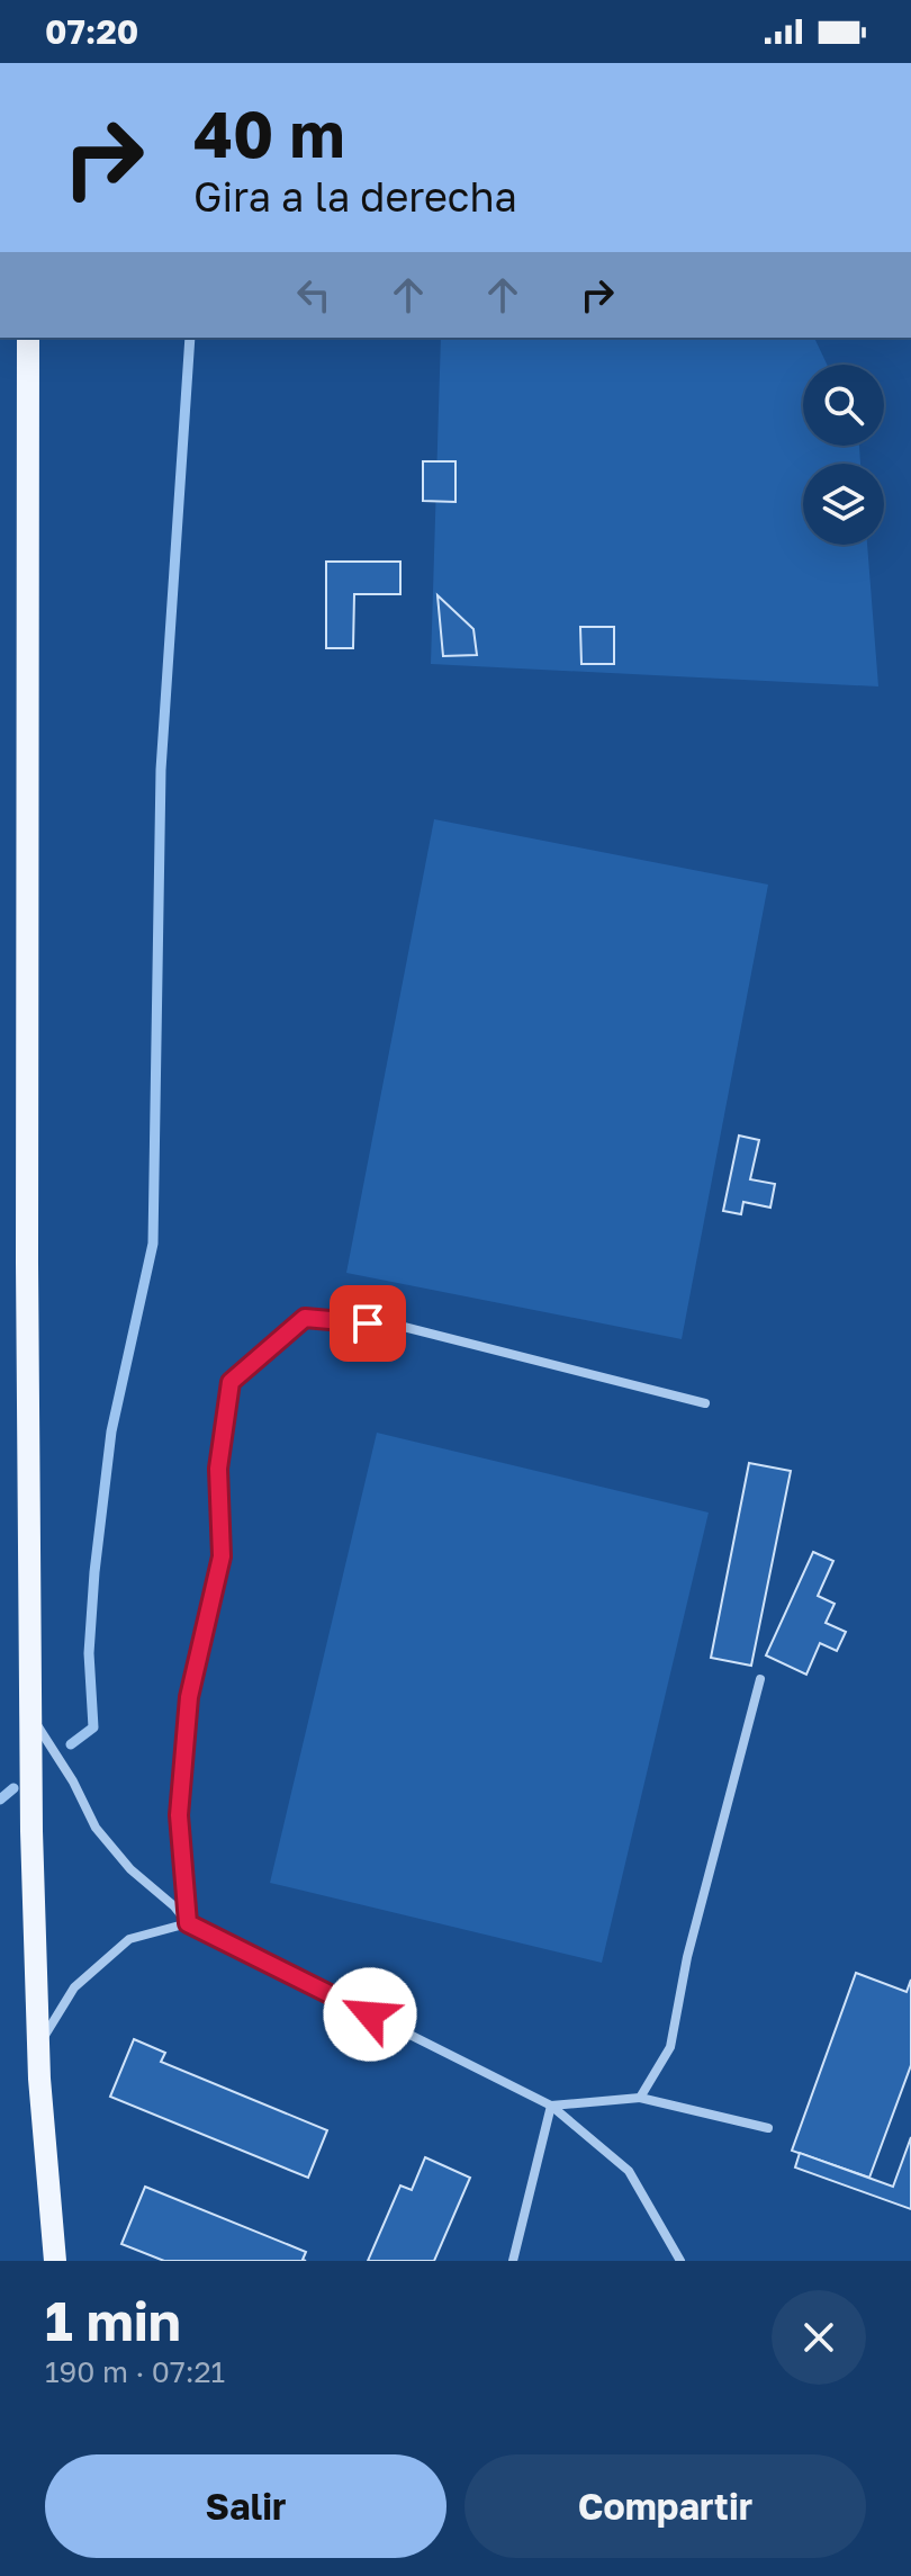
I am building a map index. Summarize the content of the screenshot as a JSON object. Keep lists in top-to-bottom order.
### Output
{
  "page": {
    "status": "07:20",
    "turn": ["40 m", "Gira a la derecha"],
    "heading": ["1 min", "190 m · 07:21"],
    "buttons": ["Salir", "Compartir"]
  }
}
